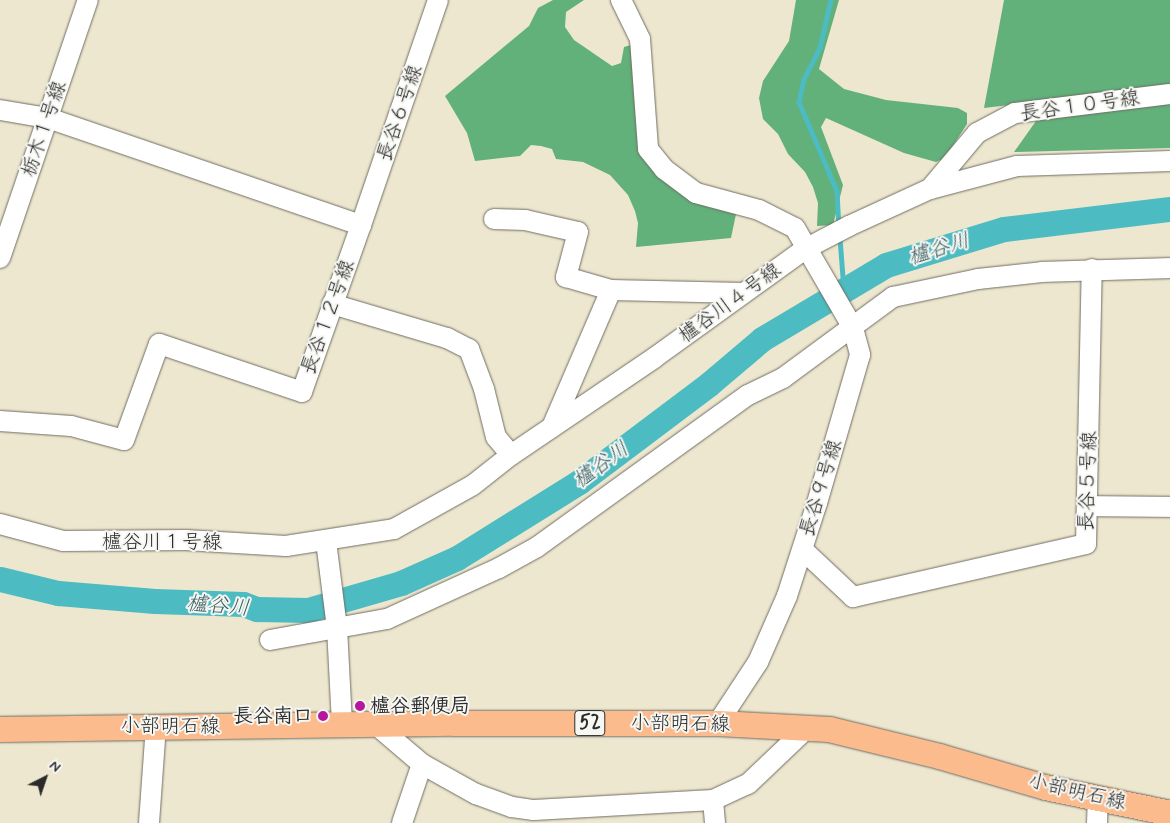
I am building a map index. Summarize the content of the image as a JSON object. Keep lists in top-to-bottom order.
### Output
{
  "streets": {
    "main road": ["52", "小部明石線"],
    "street": [
      "長谷１０号線",
      "長谷６号線",
      "栃木１号線",
      "櫨谷川４号線",
      "長谷１２号線",
      "長谷５号線",
      "長谷９号線",
      "櫨谷川１号線"
    ]
  },
  "crossings": [
    ["長谷１０号線", "櫨谷川４号線"],
    ["長谷６号線", "長谷１２号線"],
    ["櫨谷川４号線", "長谷９号線"],
    ["櫨谷川４号線", "櫨谷川１号線"],
    ["長谷５号線", "長谷９号線"],
    ["長谷９号線", "小部明石線"]
  ],
  "water": ["櫨谷川"],
  "places": ["櫨谷郵便局", "長谷南口"],
  "north": "top right"
}
